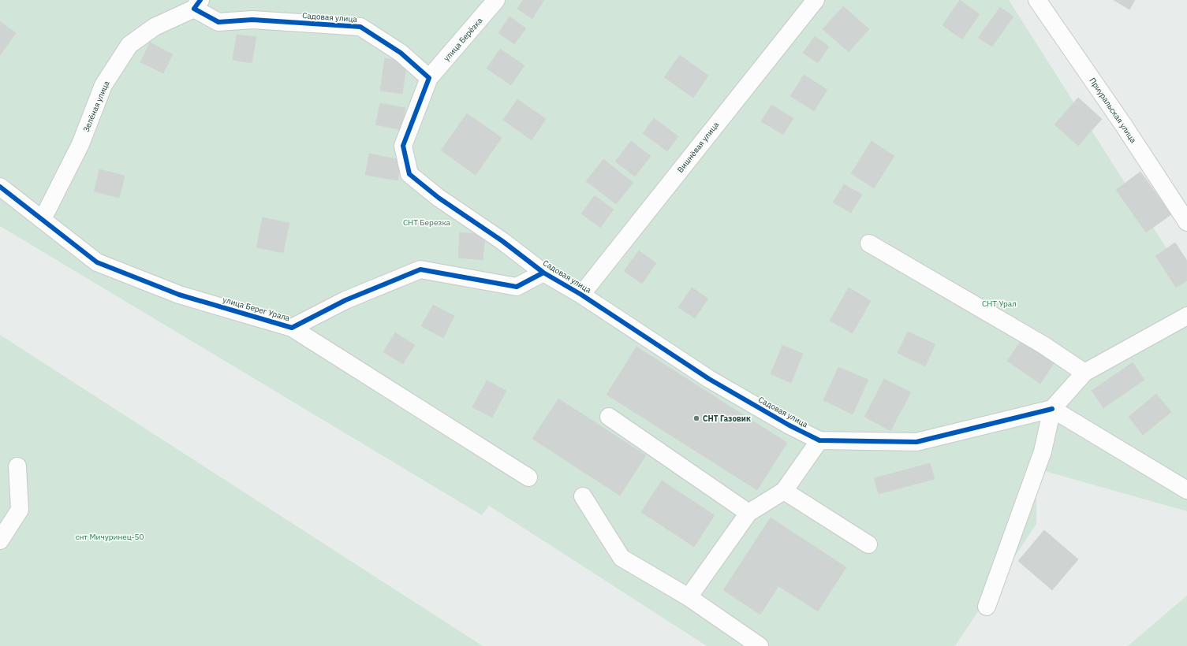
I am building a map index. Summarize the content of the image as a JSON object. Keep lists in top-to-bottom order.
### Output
{
  "streets": {
    "street": [
      "Садовая улица",
      "улица Берёзка",
      "Зелёная улица",
      "Приуральская улица",
      "Вишнёвая улица",
      "улица Берег Урала"
    ]
  },
  "crossings": [
    ["Садовая улица", "улица Берёзка"],
    ["Садовая улица", "Зелёная улица"],
    ["Садовая улица", "Вишнёвая улица"],
    ["Садовая улица", "улица Берег Урала"],
    ["Зелёная улица", "улица Берег Урала"]
  ],
  "parks": ["СНТ Березка", "СНТ Урал", "снт Мичуринец-50"],
  "places": ["СНТ Газовик"]
}
